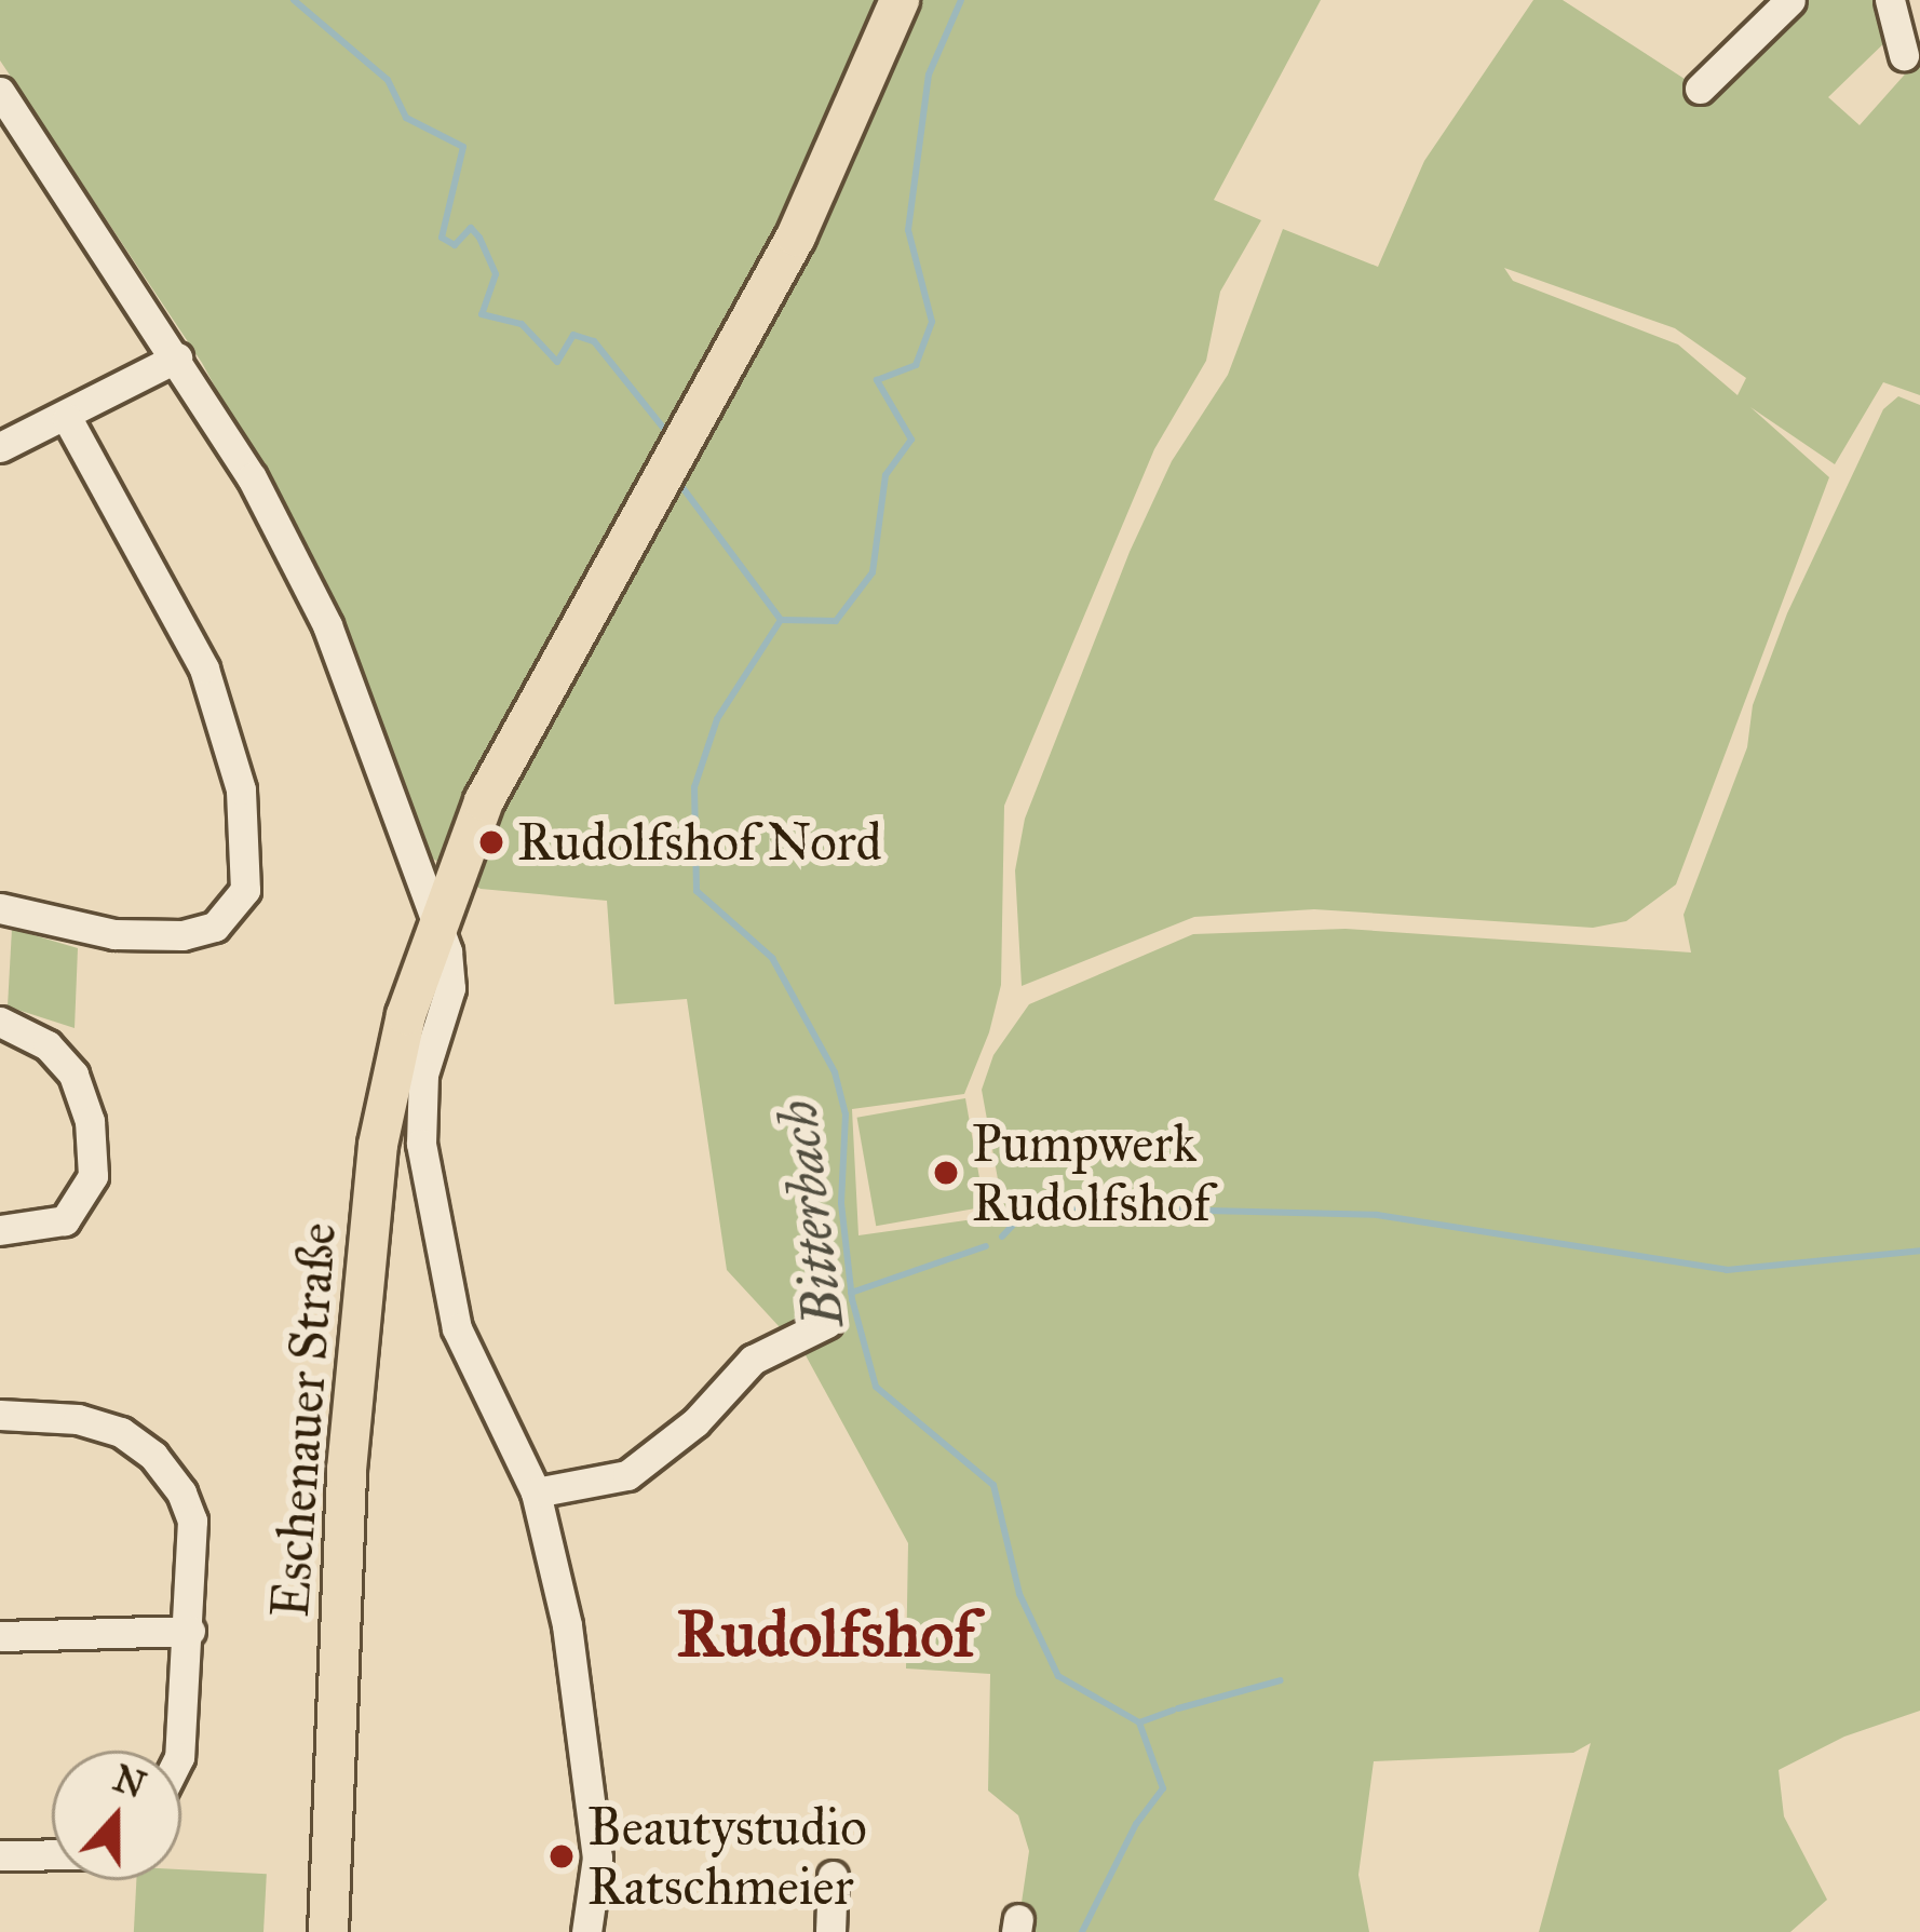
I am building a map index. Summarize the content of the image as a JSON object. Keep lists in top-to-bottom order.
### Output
{
  "streets": {
    "main road": ["Eschenauer Straße"]
  },
  "districts": ["Rudolfshof"],
  "water": ["Bitterbach"],
  "places": ["Rudolfshof Nord", "Pumpwerk Rudolfshof", "Beautystudio Ratschmeier"],
  "north": "top"
}
